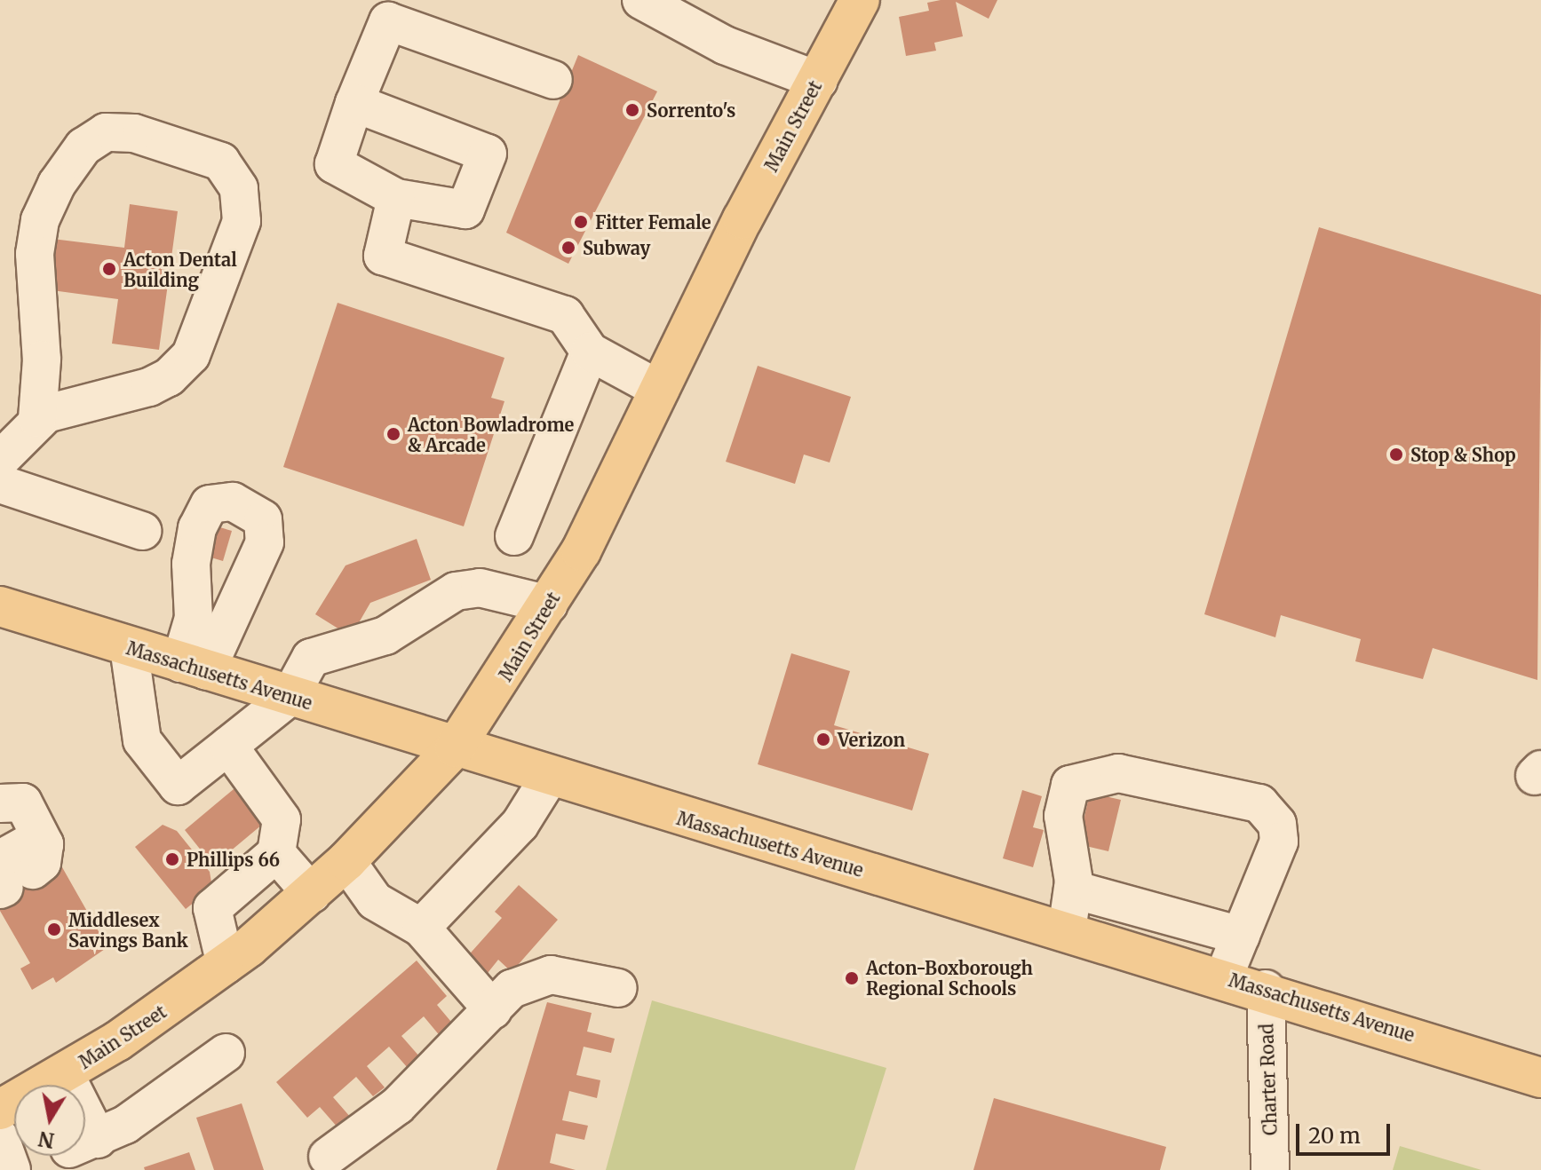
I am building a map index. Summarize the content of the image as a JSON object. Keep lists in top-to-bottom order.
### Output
{
  "streets": {
    "main road": ["Main Street", "Massachusetts Avenue"],
    "street": ["Charter Road"]
  },
  "crossings": [
    ["Main Street", "Massachusetts Avenue"],
    ["Massachusetts Avenue", "Charter Road"]
  ],
  "places": [
    "Sorrento's",
    "Fitter Female",
    "Subway",
    "Acton Dental Building",
    "Acton Bowladrome & Arcade",
    "Stop & Shop",
    "Verizon",
    "Phillips 66",
    "Middlesex Savings Bank",
    "Acton-Boxborough Regional Schools"
  ],
  "scale_bar": "20 m",
  "north": "bottom"
}
